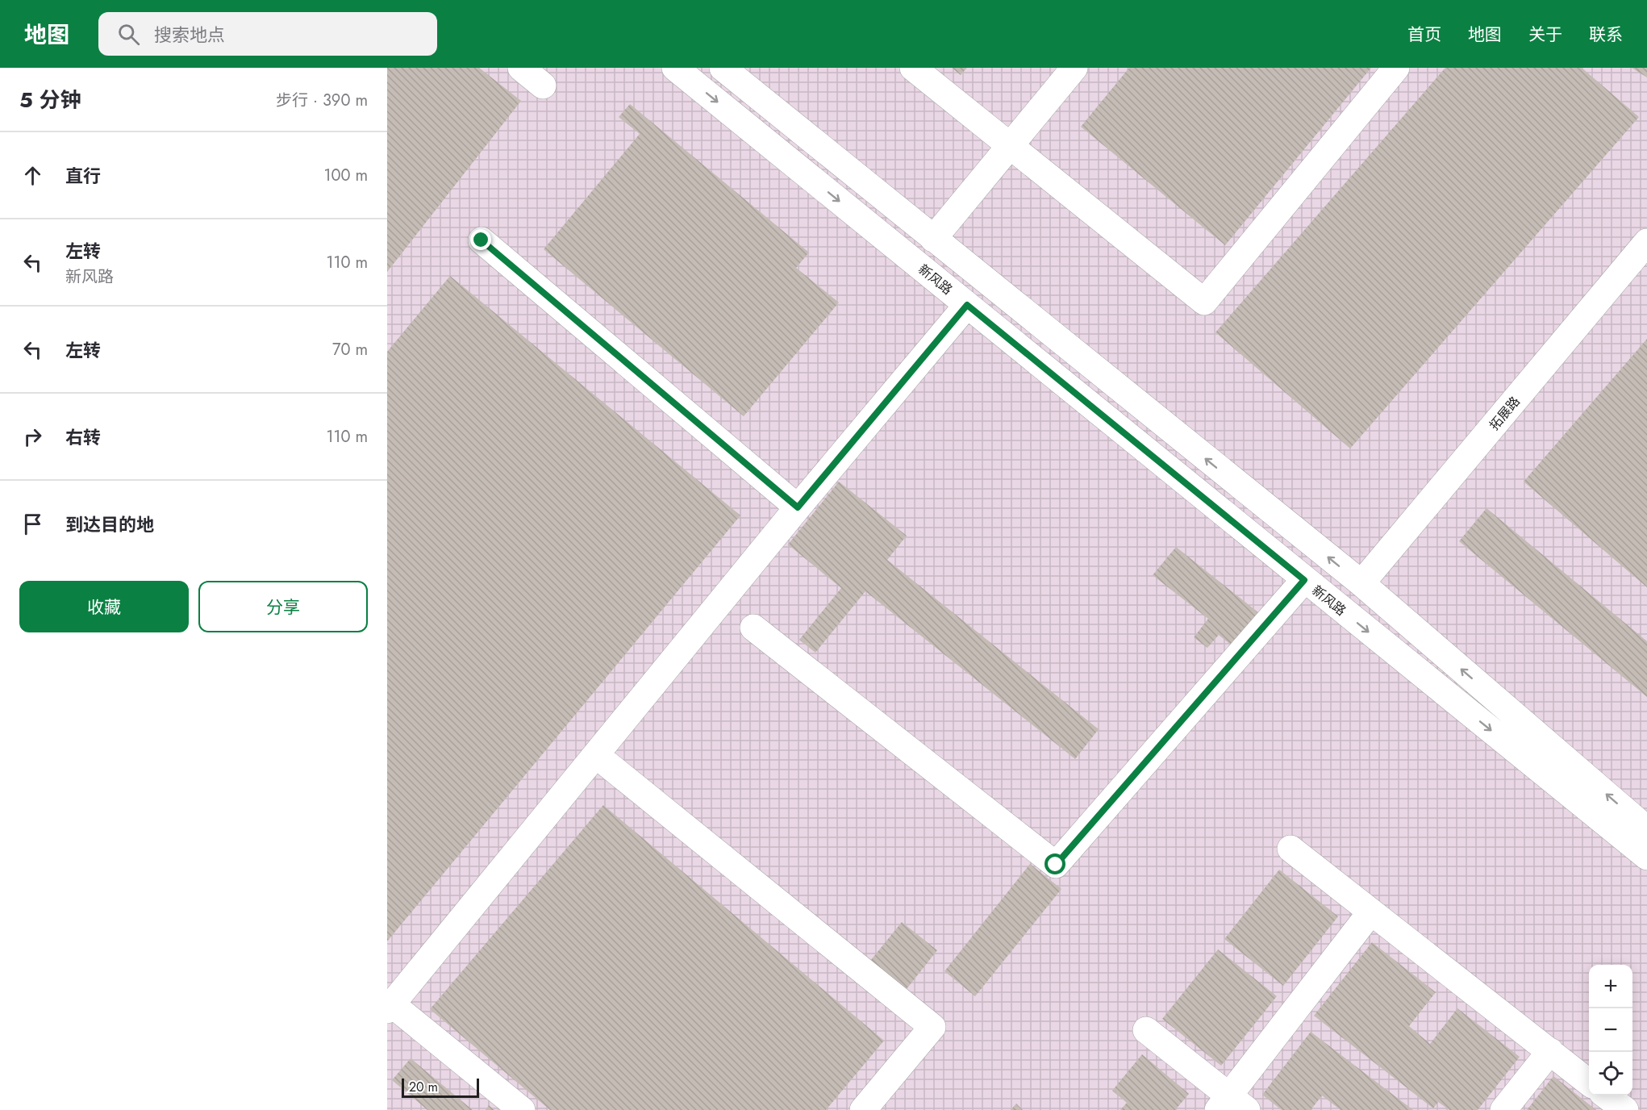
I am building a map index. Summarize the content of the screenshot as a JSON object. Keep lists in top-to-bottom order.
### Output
{
  "streets": {
    "street": ["新风路", "拓展路"]
  },
  "scale_bar": "20 m",
  "page": {
    "header": "地图",
    "search": "搜索地点",
    "nav": [
      "首页",
      "地图",
      "关于",
      "联系"
    ],
    "heading": ["5 分钟", "步行 · 390 m"],
    "list": [
      ["直行", "100 m"],
      ["左转", "新风路", "110 m"],
      ["左转", "70 m"],
      ["右转", "110 m"],
      "到达目的地"
    ],
    "buttons": ["收藏", "分享"],
    "map_buttons": ["+", "−"],
    "scale": "20 m"
  }
}
